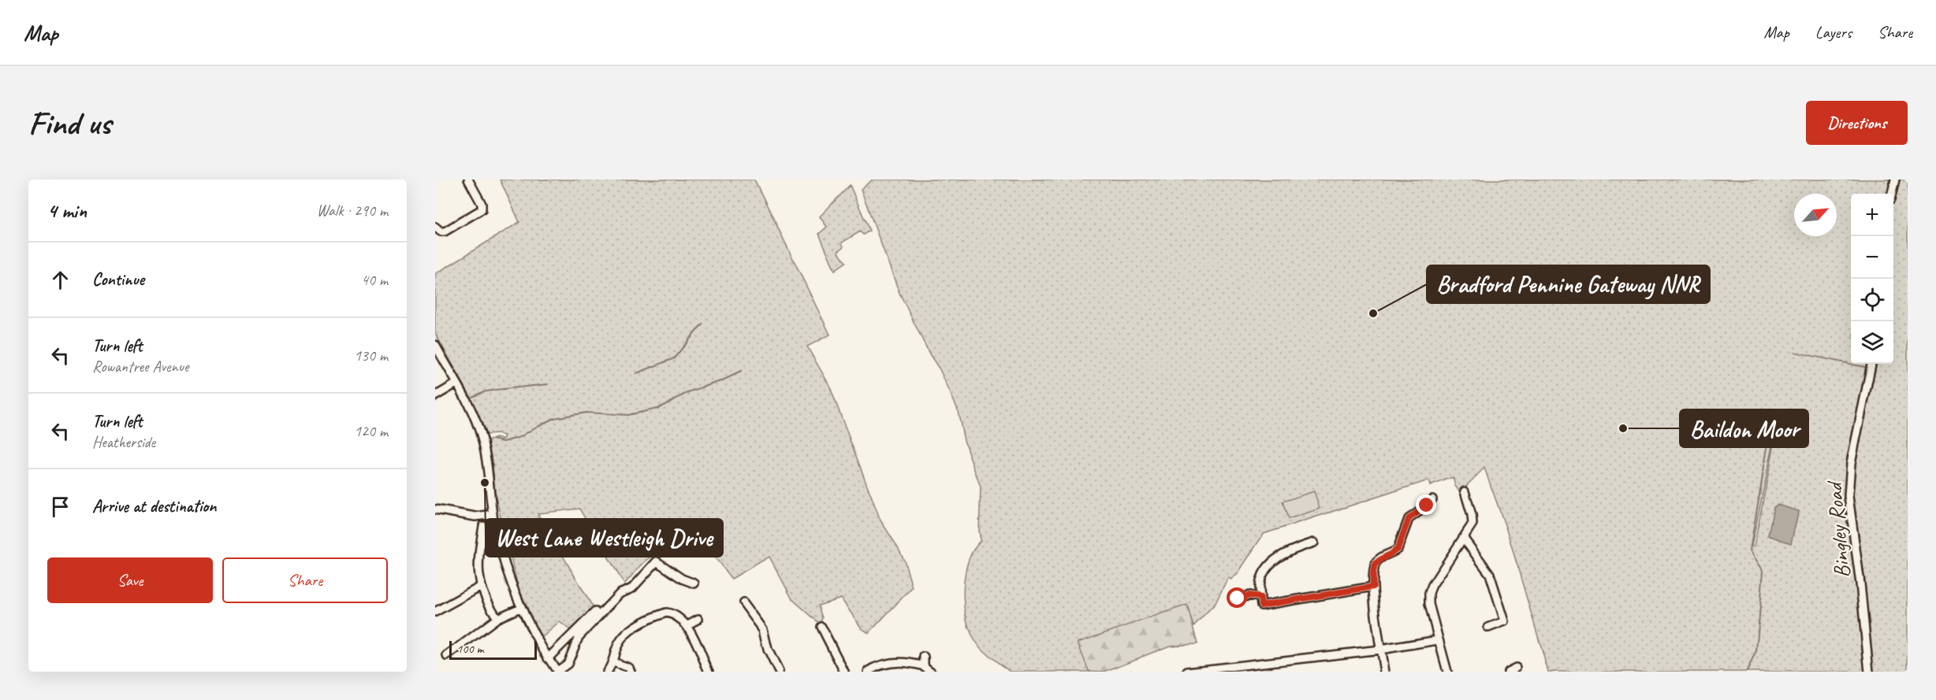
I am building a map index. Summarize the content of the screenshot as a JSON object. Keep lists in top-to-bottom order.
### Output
{
  "streets": {
    "street": ["Bingley Road"]
  },
  "places": ["Bradford Pennine Gateway NNR", "Baildon Moor", "West Lane Westleigh Drive"],
  "scale_bar": "100 m",
  "north": "top right",
  "page": {
    "header": "Map",
    "nav": ["Map", "Layers", "Share"],
    "buttons": [
      "Directions",
      ["Save", "Share"]
    ],
    "title": "Find us",
    "heading": ["4 min", "Walk · 290 m"],
    "map_buttons": ["+", "−"],
    "list": [
      ["Continue", "40 m"],
      ["Turn left", "Rowantree Avenue", "130 m"],
      ["Turn left", "Heatherside", "120 m"],
      "Arrive at destination"
    ],
    "scale": "100 m"
  }
}
